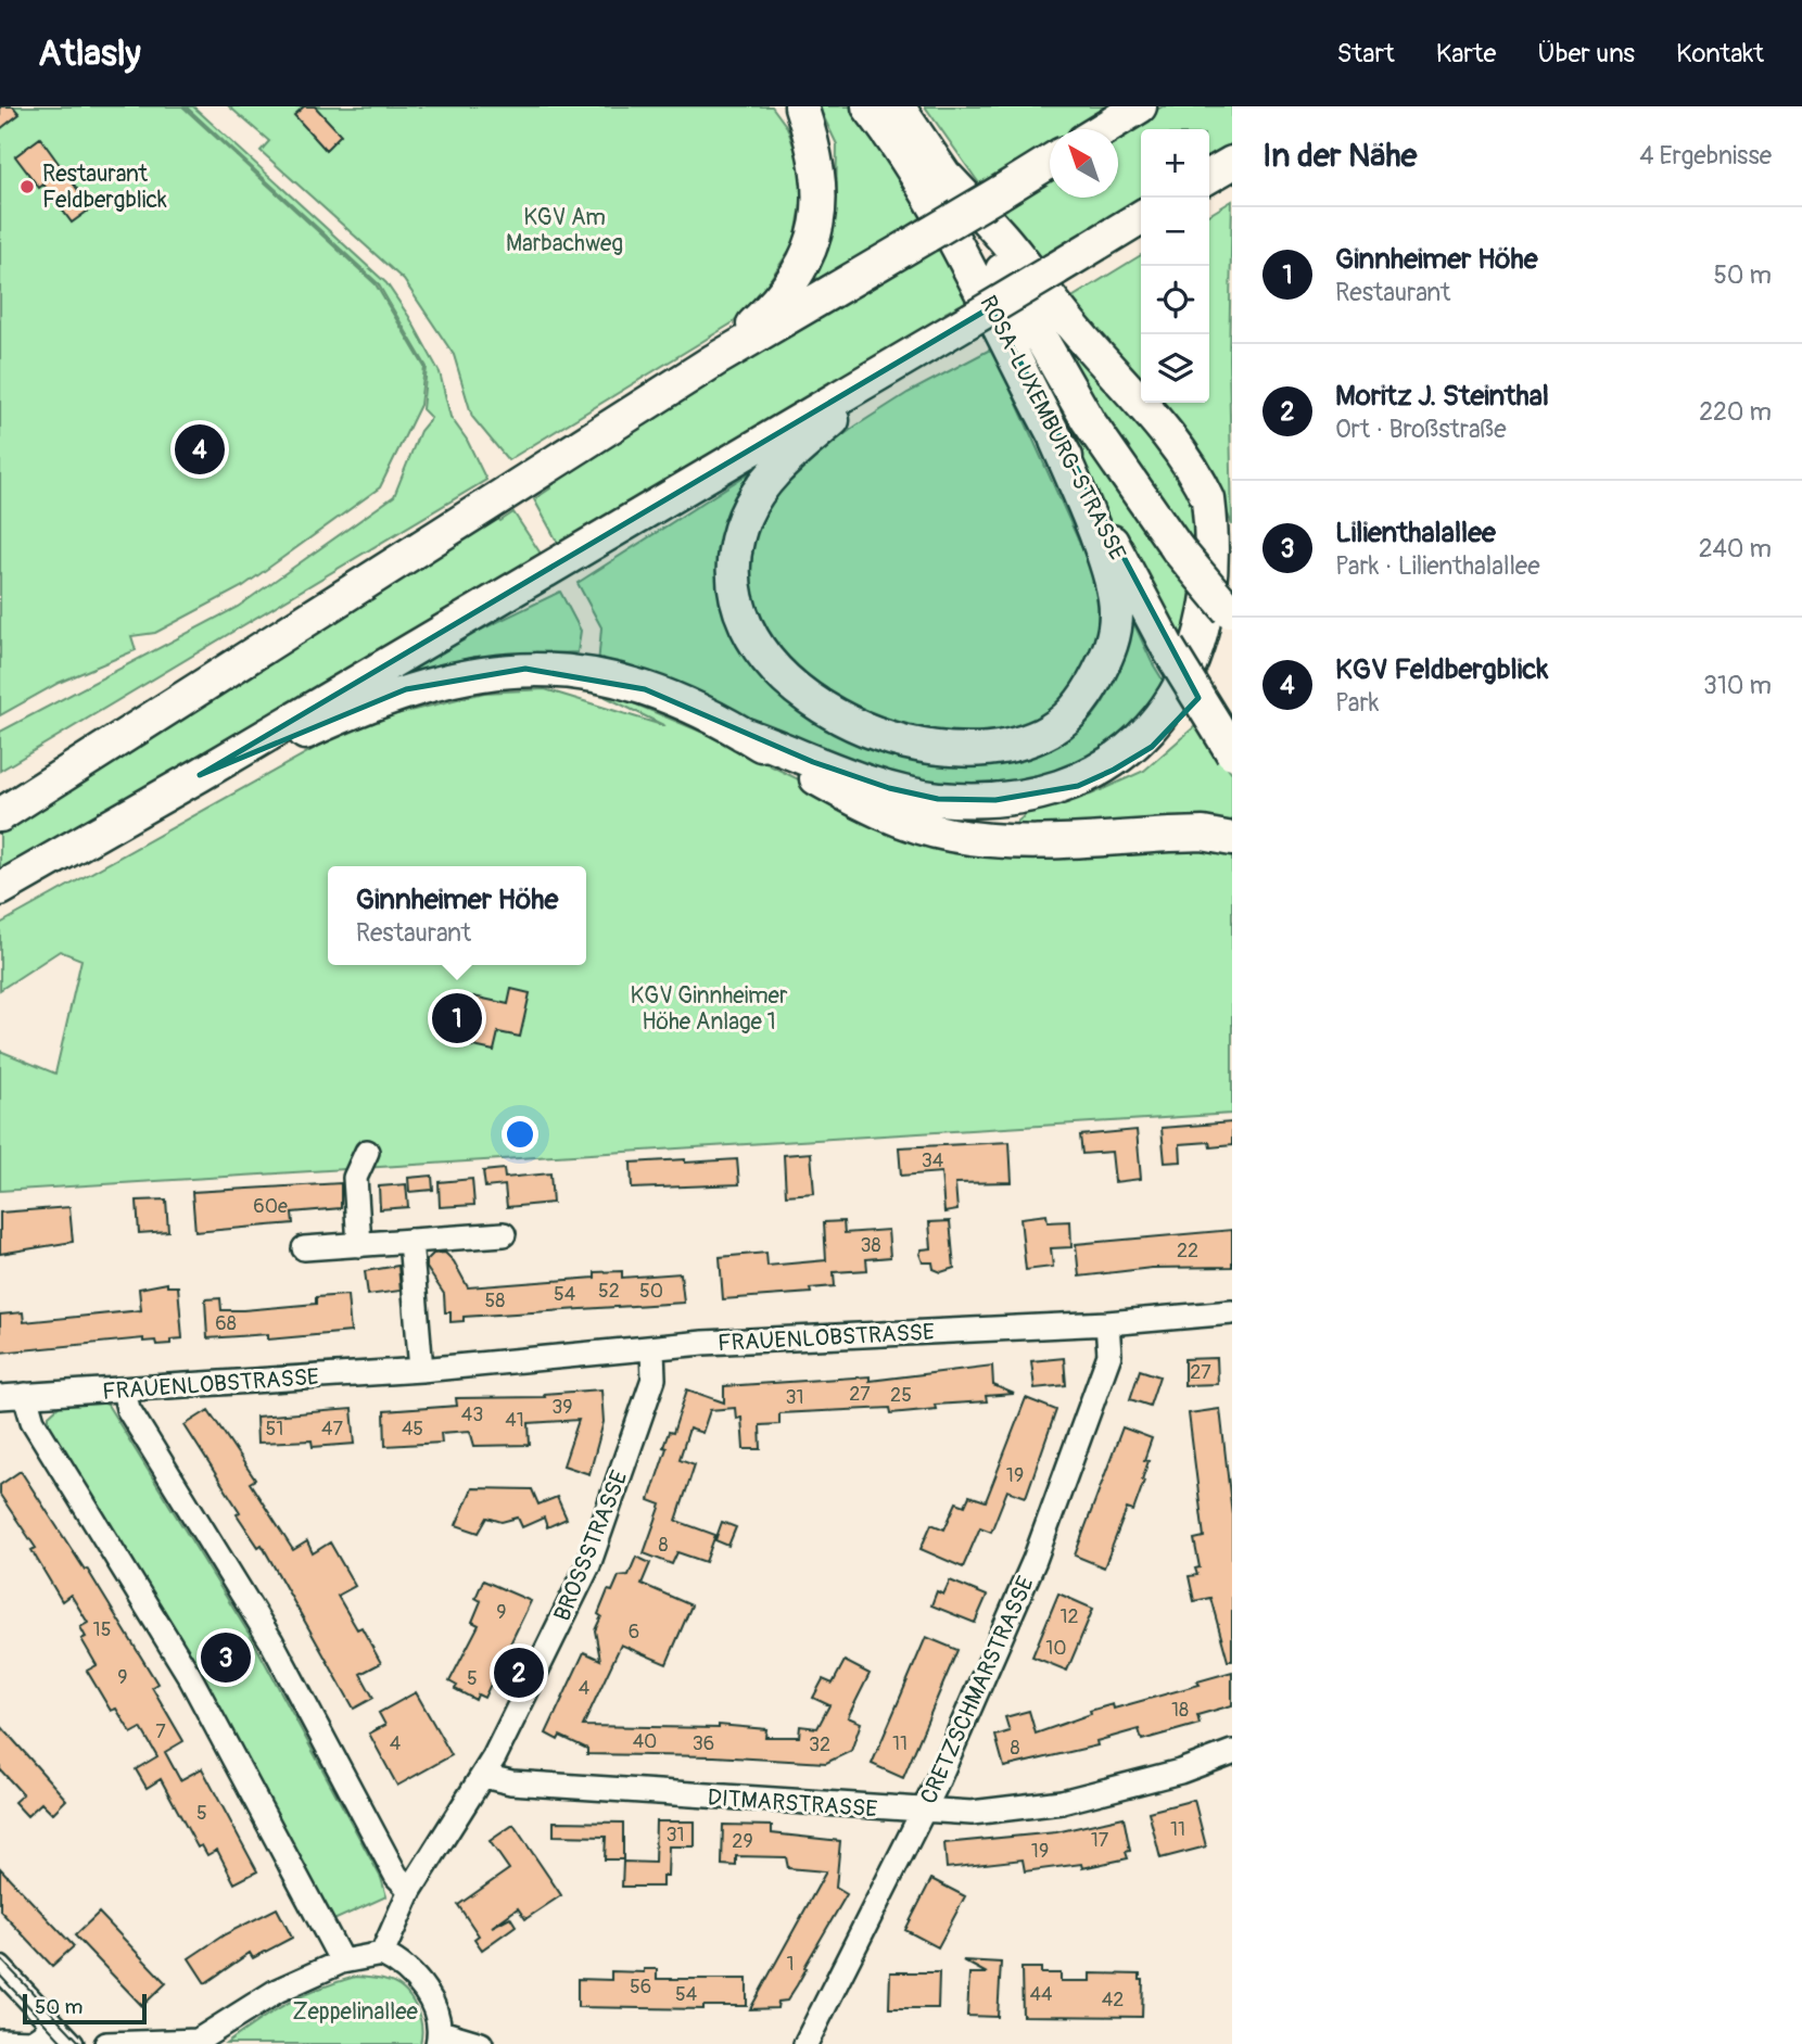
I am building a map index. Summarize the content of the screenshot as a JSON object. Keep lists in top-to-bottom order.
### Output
{
  "streets": {
    "highway": ["ROSA-LUXEMBURG-STRASSE"],
    "street": [
      "FRAUENLOBSTRASSE",
      "BROSSSTRASSE",
      "CRETZSCHMARSTRASSE",
      "DITMARSTRASSE"
    ]
  },
  "crossings": [
    ["FRAUENLOBSTRASSE", "BROSSSTRASSE"],
    ["FRAUENLOBSTRASSE", "CRETZSCHMARSTRASSE"],
    ["BROSSSTRASSE", "DITMARSTRASSE"],
    ["CRETZSCHMARSTRASSE", "DITMARSTRASSE"]
  ],
  "parks": ["KGV Am Marbachweg", "KGV Ginnheimer Höhe Anlage 1", "Zeppelinallee"],
  "places": ["Restaurant Feldbergblick"],
  "house_numbers": [
    "34",
    "60e",
    "38",
    "22",
    "52",
    "50",
    "54",
    "58",
    "68",
    "27",
    "27",
    "25",
    "31",
    "39",
    "43",
    "41",
    "51",
    "47",
    "45",
    "19",
    "8",
    "9",
    "12",
    "15",
    "6",
    "10",
    "9",
    "5",
    "4",
    "18",
    "7",
    "40",
    "4",
    "36",
    "11",
    "32",
    "8",
    "5",
    "11",
    "31",
    "17",
    "29",
    "19",
    "1",
    "56",
    "54",
    "44",
    "42"
  ],
  "scale_bar": "50 m",
  "north": "top left",
  "page": {
    "header": "Atlasly",
    "nav": [
      "Start",
      "Karte",
      "Über uns",
      "Kontakt"
    ],
    "heading": ["In der Nähe", "4 Ergebnisse"],
    "map_buttons": ["+", "−"],
    "list": [
      {
        "mark": "1",
        "name": "Ginnheimer Höhe",
        "note": "Restaurant",
        "value": "50 m"
      },
      {
        "mark": "2",
        "name": "Moritz J. Steinthal",
        "note": "Ort · Broßstraße",
        "value": "220 m"
      },
      {
        "mark": "3",
        "name": "Lilienthalallee",
        "note": "Park · Lilienthalallee",
        "value": "240 m"
      },
      {
        "mark": "4",
        "name": "KGV Feldbergblick",
        "note": "Park",
        "value": "310 m"
      }
    ],
    "pins": [
      "4",
      "1",
      "3",
      "2"
    ],
    "popup": ["Ginnheimer Höhe", "Restaurant"],
    "scale": "50 m"
  }
}
